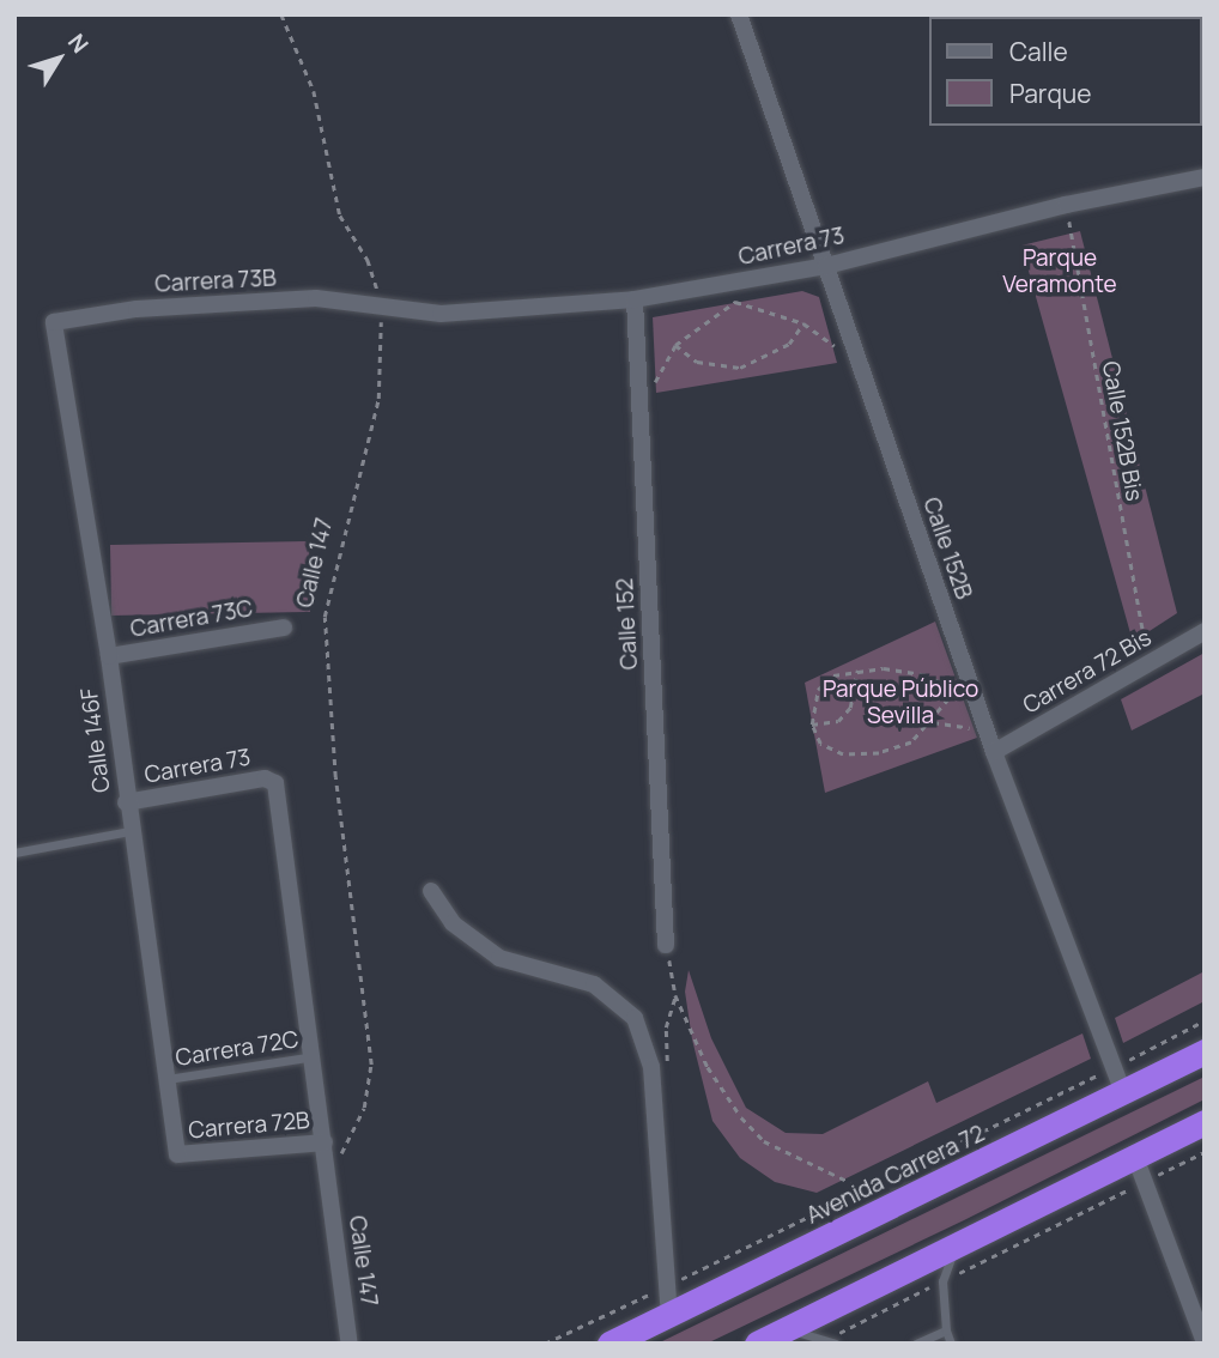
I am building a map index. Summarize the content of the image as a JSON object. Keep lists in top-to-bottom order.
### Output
{
  "streets": {
    "highway": ["Avenida Carrera 72"],
    "street": [
      "Carrera 73",
      "Carrera 73B",
      "Calle 152B",
      "Calle 147",
      "Carrera 73C",
      "Calle 152",
      "Carrera 72 Bis",
      "Calle 146F",
      "Carrera 72B"
    ],
    "lane": ["Carrera 72C"],
    "path": ["Calle 152B Bis"]
  },
  "crossings": [
    ["Carrera 73", "Carrera 73B"],
    ["Carrera 73", "Calle 152B Bis"],
    ["Carrera 73", "Calle 152B"],
    ["Carrera 73", "Calle 147"],
    ["Carrera 73", "Calle 152"],
    ["Carrera 73", "Calle 146F"],
    ["Carrera 73B", "Calle 147"],
    ["Carrera 73B", "Calle 146F"],
    ["Calle 152B Bis", "Carrera 72 Bis"],
    ["Calle 152B", "Carrera 72 Bis"],
    ["Calle 152B", "Avenida Carrera 72"],
    ["Calle 147", "Carrera 72C"],
    ["Calle 147", "Carrera 72B"],
    ["Carrera 73C", "Calle 146F"],
    ["Calle 146F", "Carrera 72C"],
    ["Calle 146F", "Carrera 72B"]
  ],
  "parks": ["Parque Veramonte", "Parque Público Sevilla"],
  "legend": ["Calle", "Parque"],
  "north": "top right"
}
